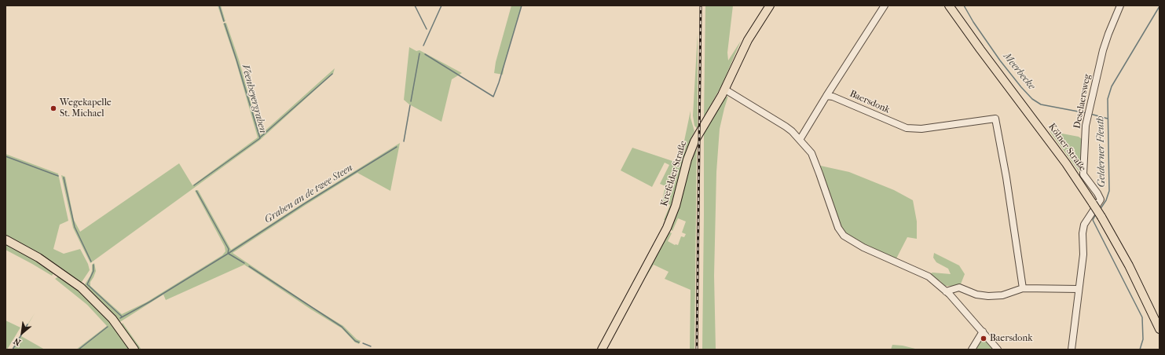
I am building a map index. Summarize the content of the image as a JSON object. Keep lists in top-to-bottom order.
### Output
{
  "streets": {
    "main road": ["Kölner Straße", "Krefelder Straße"],
    "street": ["Deselaersweg", "Baersdonk"]
  },
  "water": [
    "Meerbecke",
    "Veenheyergraben",
    "Gelderner Fleuth",
    "Graben an de twee Steen"
  ],
  "places": ["Wegekapelle St. Michael", "Baersdonk"],
  "north": "bottom left"
}
